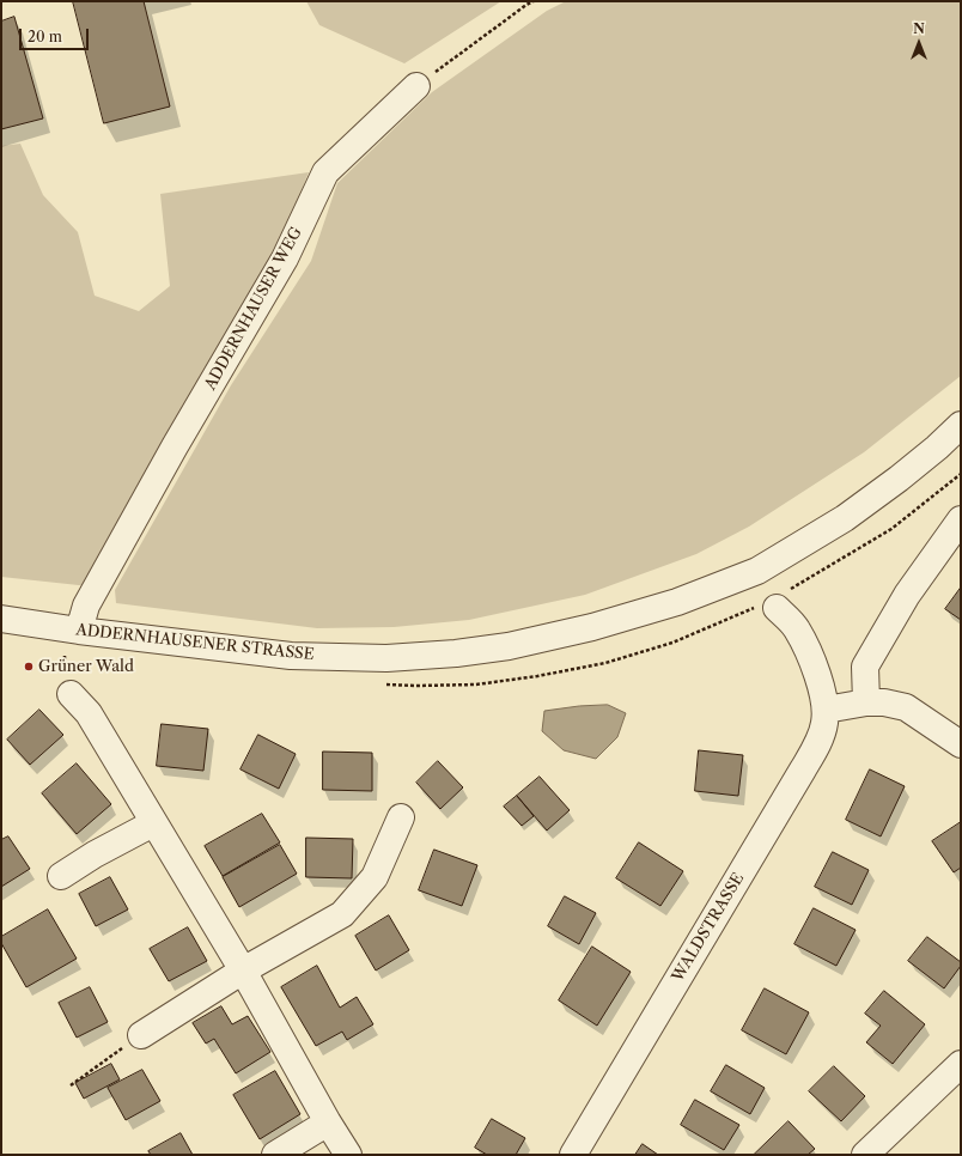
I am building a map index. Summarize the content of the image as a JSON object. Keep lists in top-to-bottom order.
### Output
{
  "streets": {
    "street": ["ADDERNHAUSER WEG", "ADDERNHAUSENER STRASSE", "WALDSTRASSE"]
  },
  "crossings": [
    ["ADDERNHAUSER WEG", "ADDERNHAUSENER STRASSE"],
    ["ADDERNHAUSENER STRASSE", "WALDSTRASSE"]
  ],
  "places": ["Grüner Wald"],
  "scale_bar": "20 m",
  "north": "top"
}
